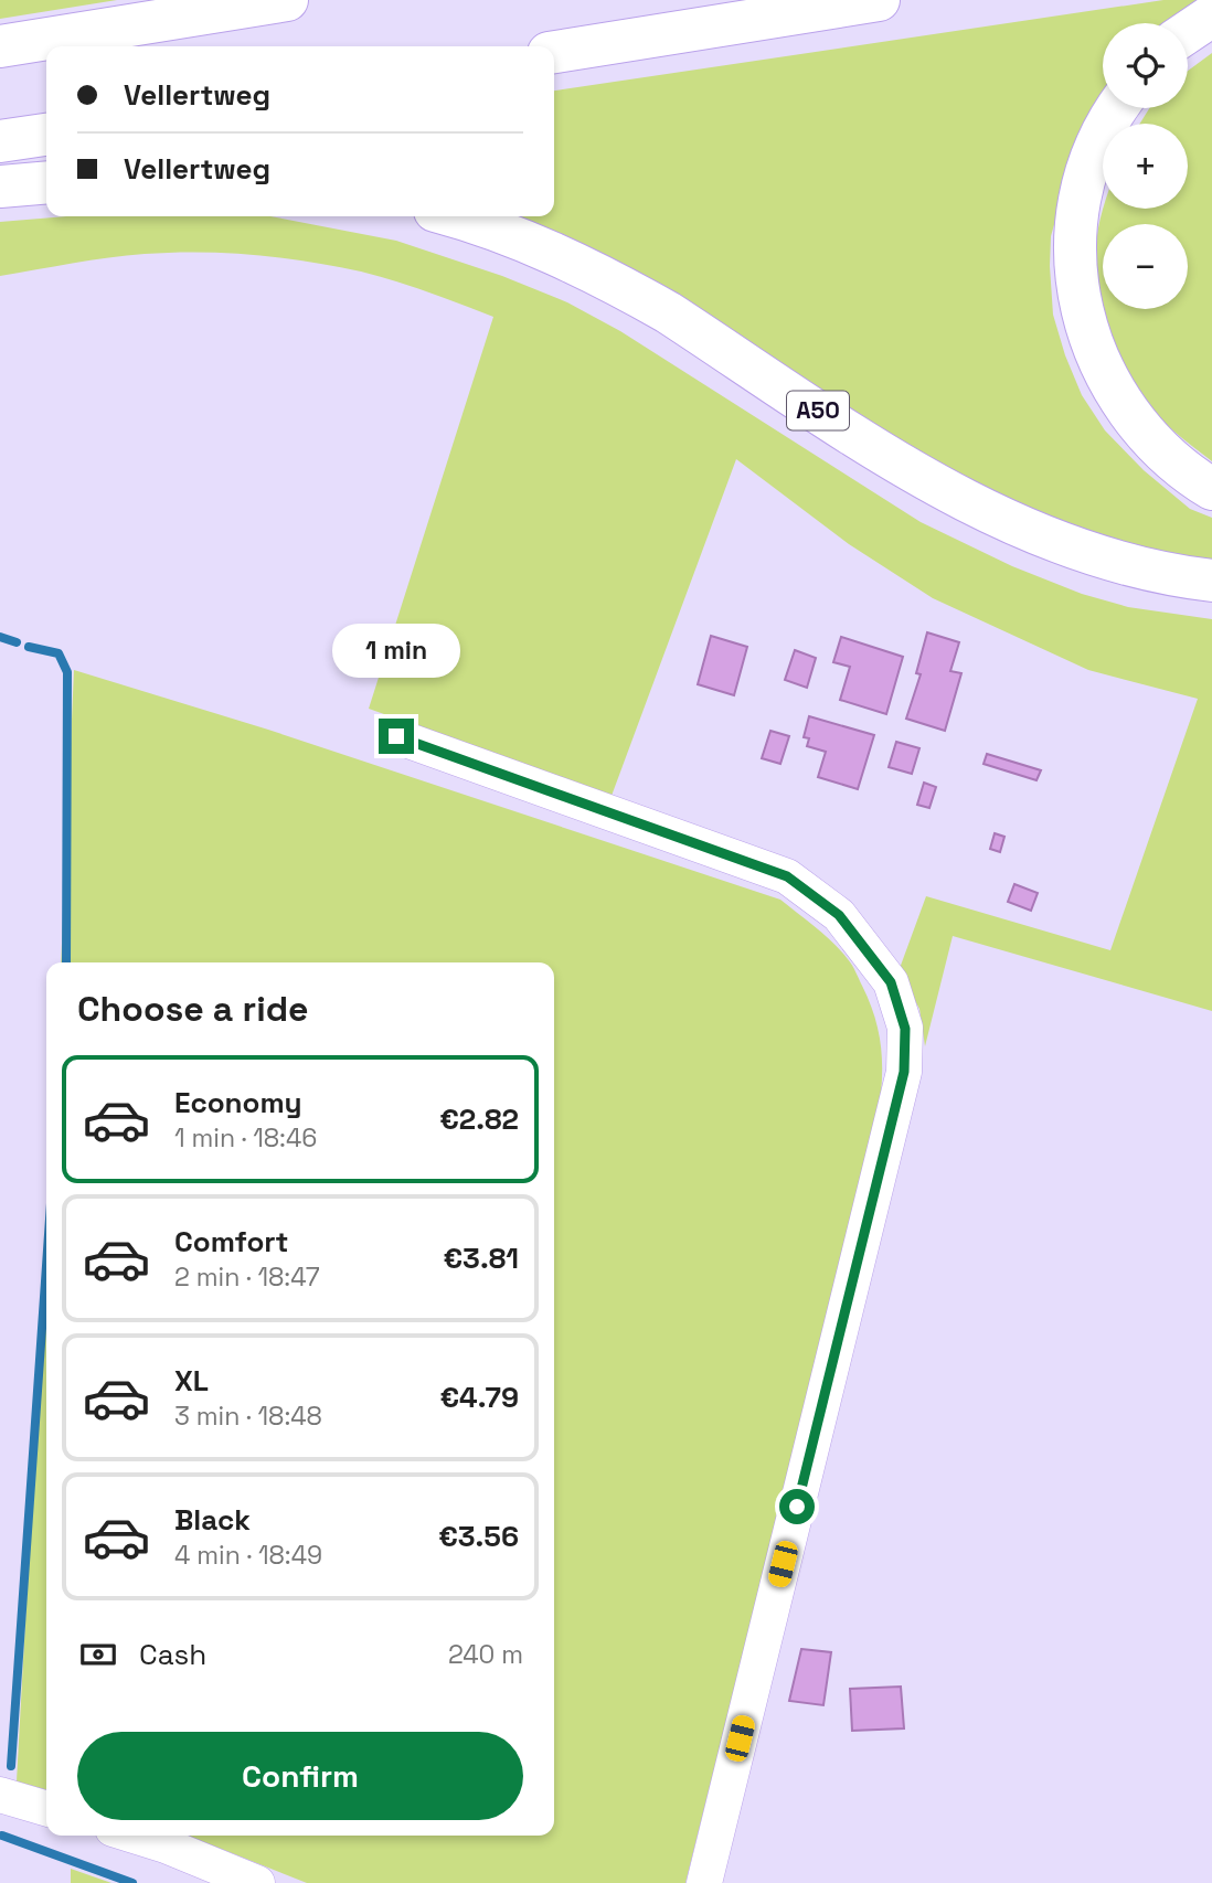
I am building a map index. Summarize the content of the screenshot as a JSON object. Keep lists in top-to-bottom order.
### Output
{
  "streets": {
    "highway": ["A50"]
  },
  "page": {
    "map_buttons": ["+", "−"],
    "banner": ["Vellertweg", "Vellertweg"],
    "bubble": "1 min",
    "heading": "Choose a ride",
    "list": [
      {
        "name": "Economy",
        "note": "1 min · 18:46",
        "value": "€2.82"
      },
      {
        "name": "Comfort",
        "note": "2 min · 18:47",
        "value": "€3.81"
      },
      {
        "name": "XL",
        "note": "3 min · 18:48",
        "value": "€4.79"
      },
      {
        "name": "Black",
        "note": "4 min · 18:49",
        "value": "€3.56"
      }
    ],
    "pay": ["Cash", "240 m"],
    "buttons": "Confirm"
  }
}
